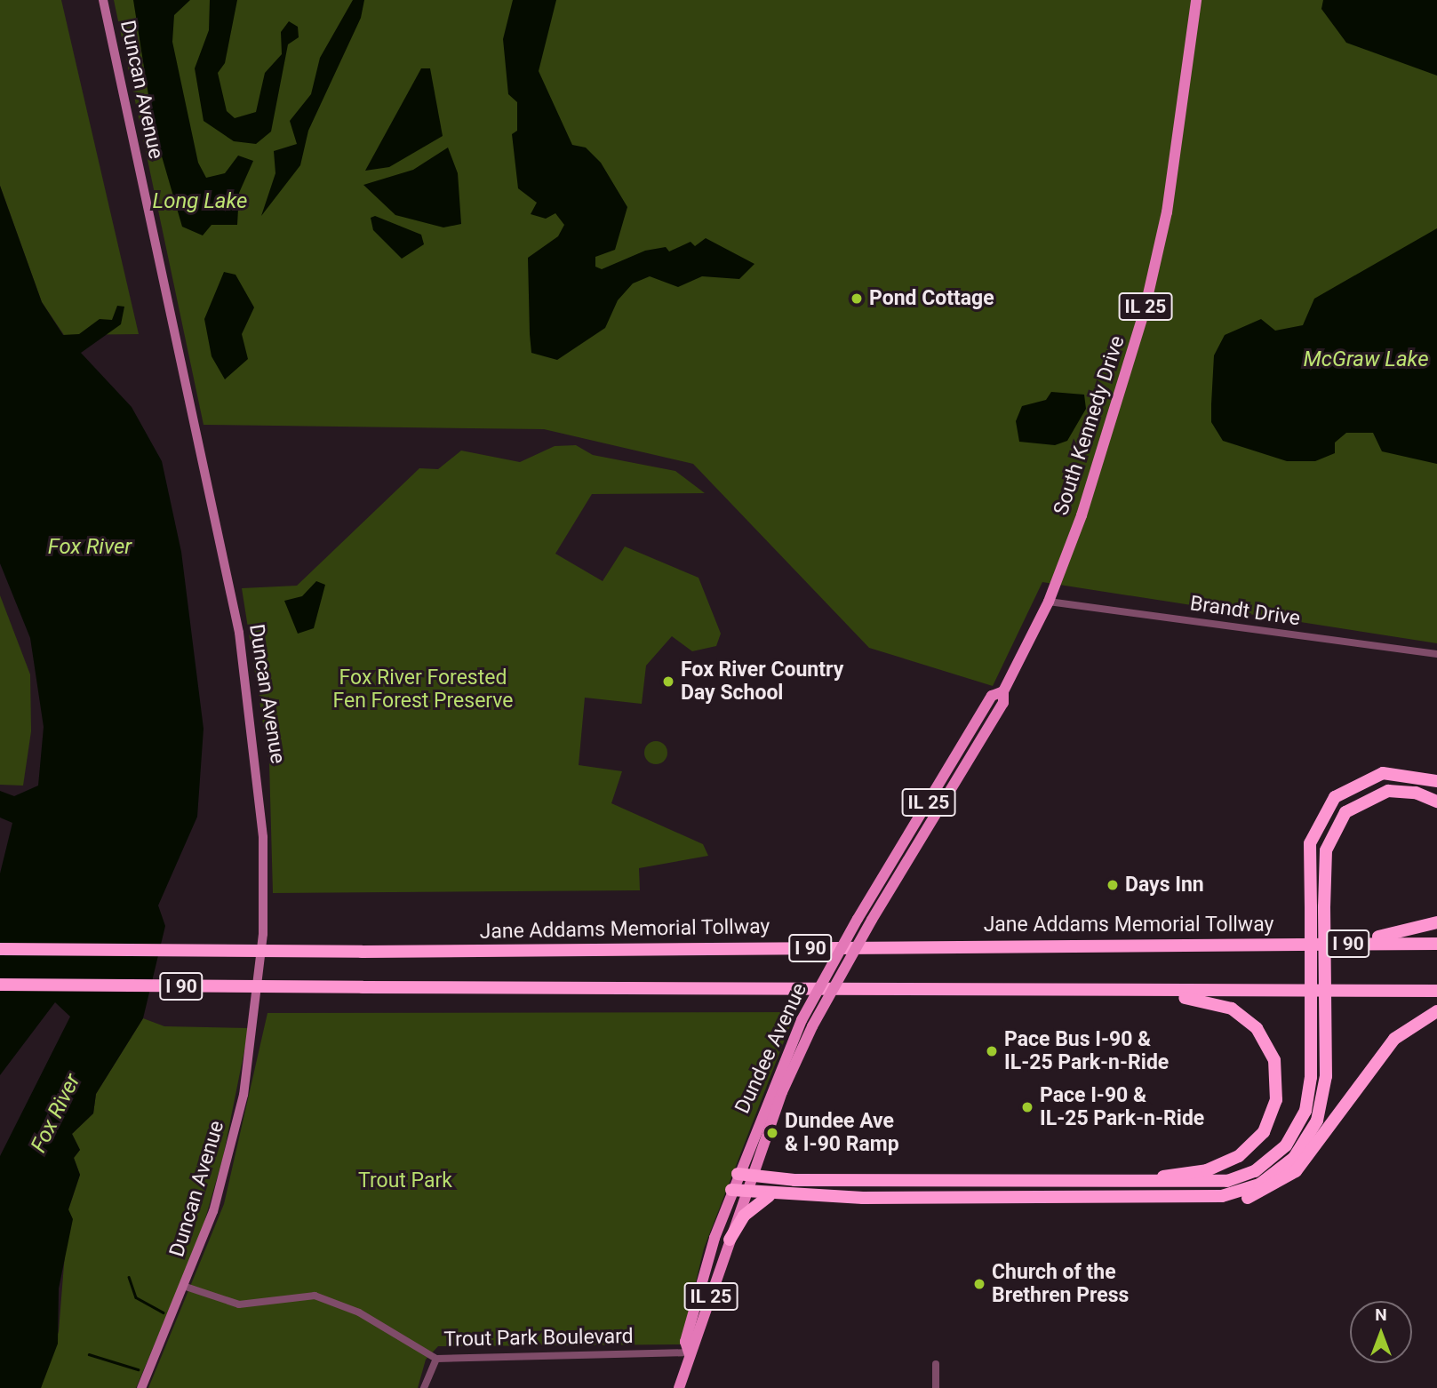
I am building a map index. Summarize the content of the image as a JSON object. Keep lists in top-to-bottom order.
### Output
{
  "streets": {
    "highway": ["Jane Addams Memorial Tollway", "I 90"],
    "main road": ["IL 25", "South Kennedy Drive", "Dundee Avenue"],
    "street": ["Duncan Avenue", "Brandt Drive", "Trout Park Boulevard"]
  },
  "crossings": [
    ["Duncan Avenue", "Trout Park Boulevard"],
    ["South Kennedy Drive", "Brandt Drive"],
    ["South Kennedy Drive", "Dundee Avenue"],
    ["Brandt Drive", "Dundee Avenue"],
    ["Dundee Avenue", "Trout Park Boulevard"]
  ],
  "water": ["Long Lake", "McGraw Lake", "Fox River"],
  "parks": ["Fox River Forested Fen Forest Preserve", "Trout Park"],
  "places": [
    "Pond Cottage",
    "Fox River Country Day School",
    "Days Inn",
    "Pace Bus I-90 & IL-25 Park-n-Ride",
    "Pace I-90 & IL-25 Park-n-Ride",
    "Dundee Ave & I-90 Ramp",
    "Church of the Brethren Press"
  ],
  "north": "top"
}
